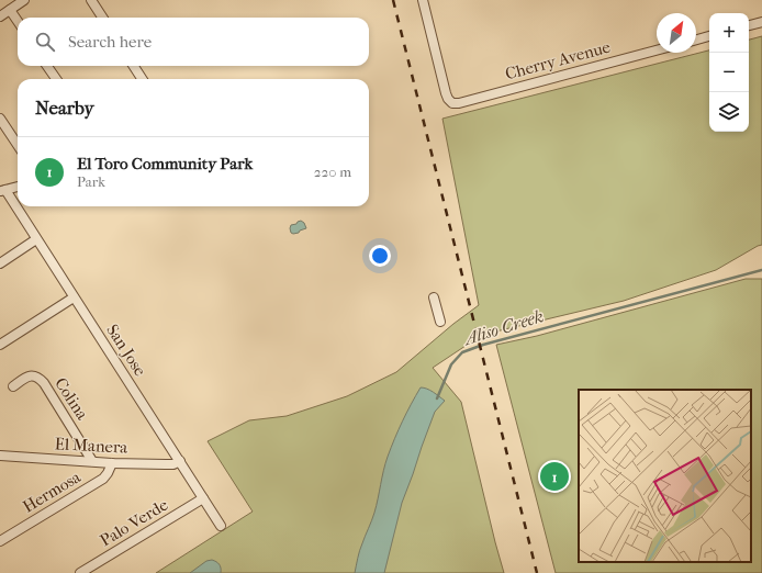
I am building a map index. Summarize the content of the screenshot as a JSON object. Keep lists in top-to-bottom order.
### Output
{
  "streets": {
    "street": [
      "Cherry Avenue",
      "San Jose",
      "Colina",
      "El Manera",
      "Hermosa",
      "Palo Verde"
    ]
  },
  "crossings": [
    ["San Jose", "El Manera"],
    ["San Jose", "Palo Verde"],
    ["Colina", "El Manera"],
    ["El Manera", "Hermosa"]
  ],
  "water": ["Aliso Creek"],
  "north": "top right",
  "page": {
    "map_buttons": ["+", "−"],
    "search": "Search here",
    "heading": "Nearby",
    "list": [
      {
        "mark": "1",
        "name": "El Toro Community Park",
        "note": "Park",
        "value": "220 m"
      }
    ],
    "pins": "1"
  }
}
